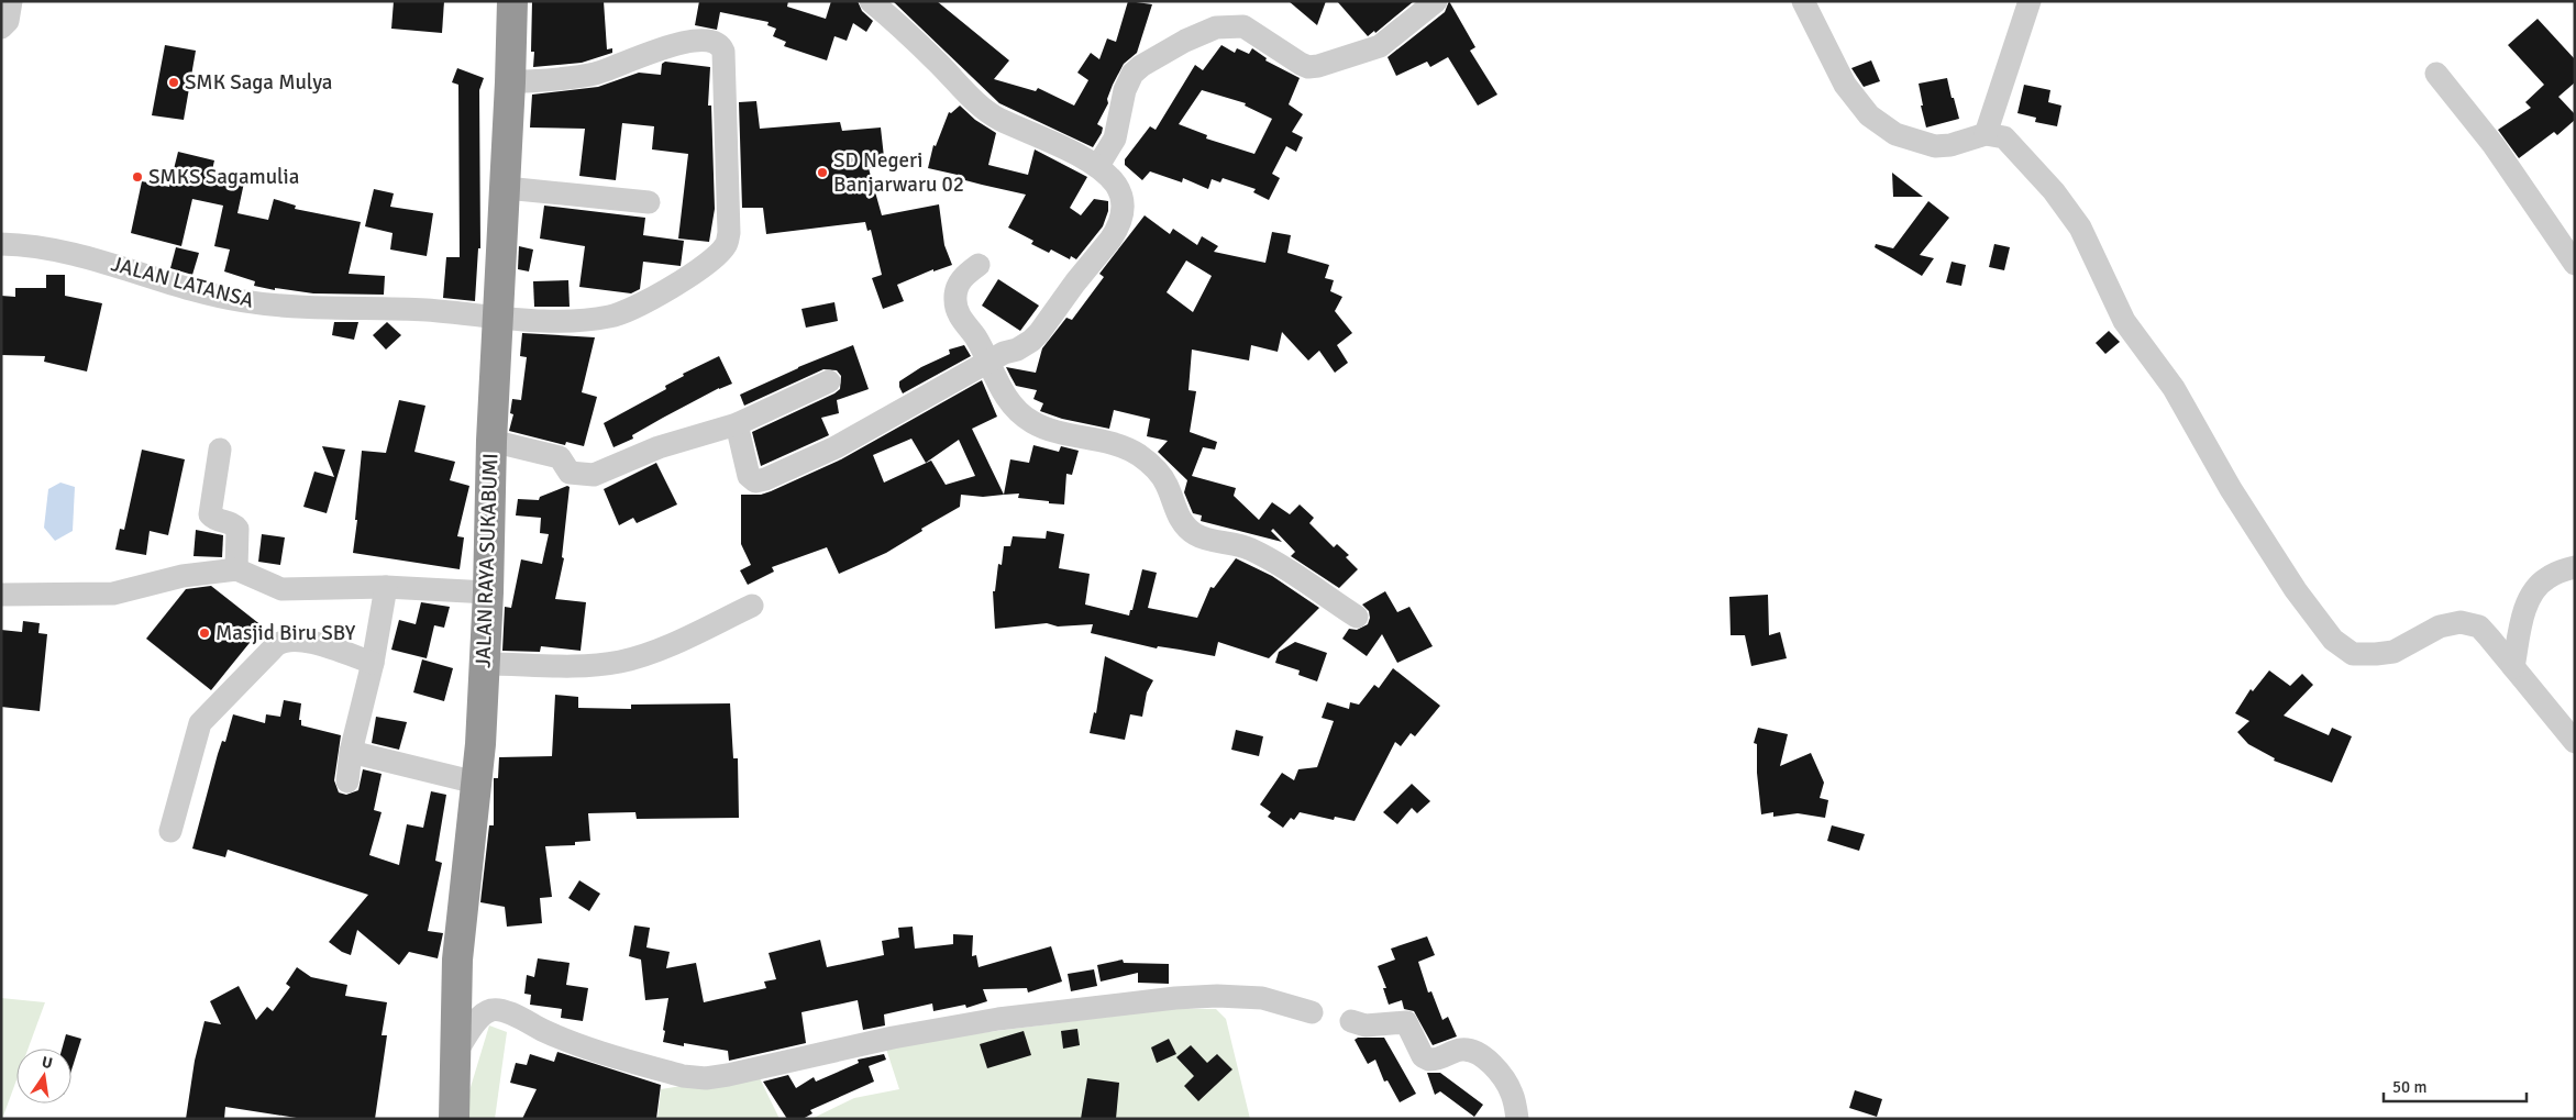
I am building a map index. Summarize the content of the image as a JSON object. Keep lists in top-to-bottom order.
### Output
{
  "streets": {
    "highway": ["JALAN RAYA SUKABUMI"],
    "street": ["JALAN LATANSA"]
  },
  "crossings": [
    ["JALAN LATANSA", "JALAN RAYA SUKABUMI"]
  ],
  "places": [
    "SMK Saga Mulya",
    "SD Negeri Banjarwaru 02",
    "SMKS Sagamulia",
    "Masjid Biru SBY"
  ],
  "scale_bar": "50 m",
  "north": "top"
}
